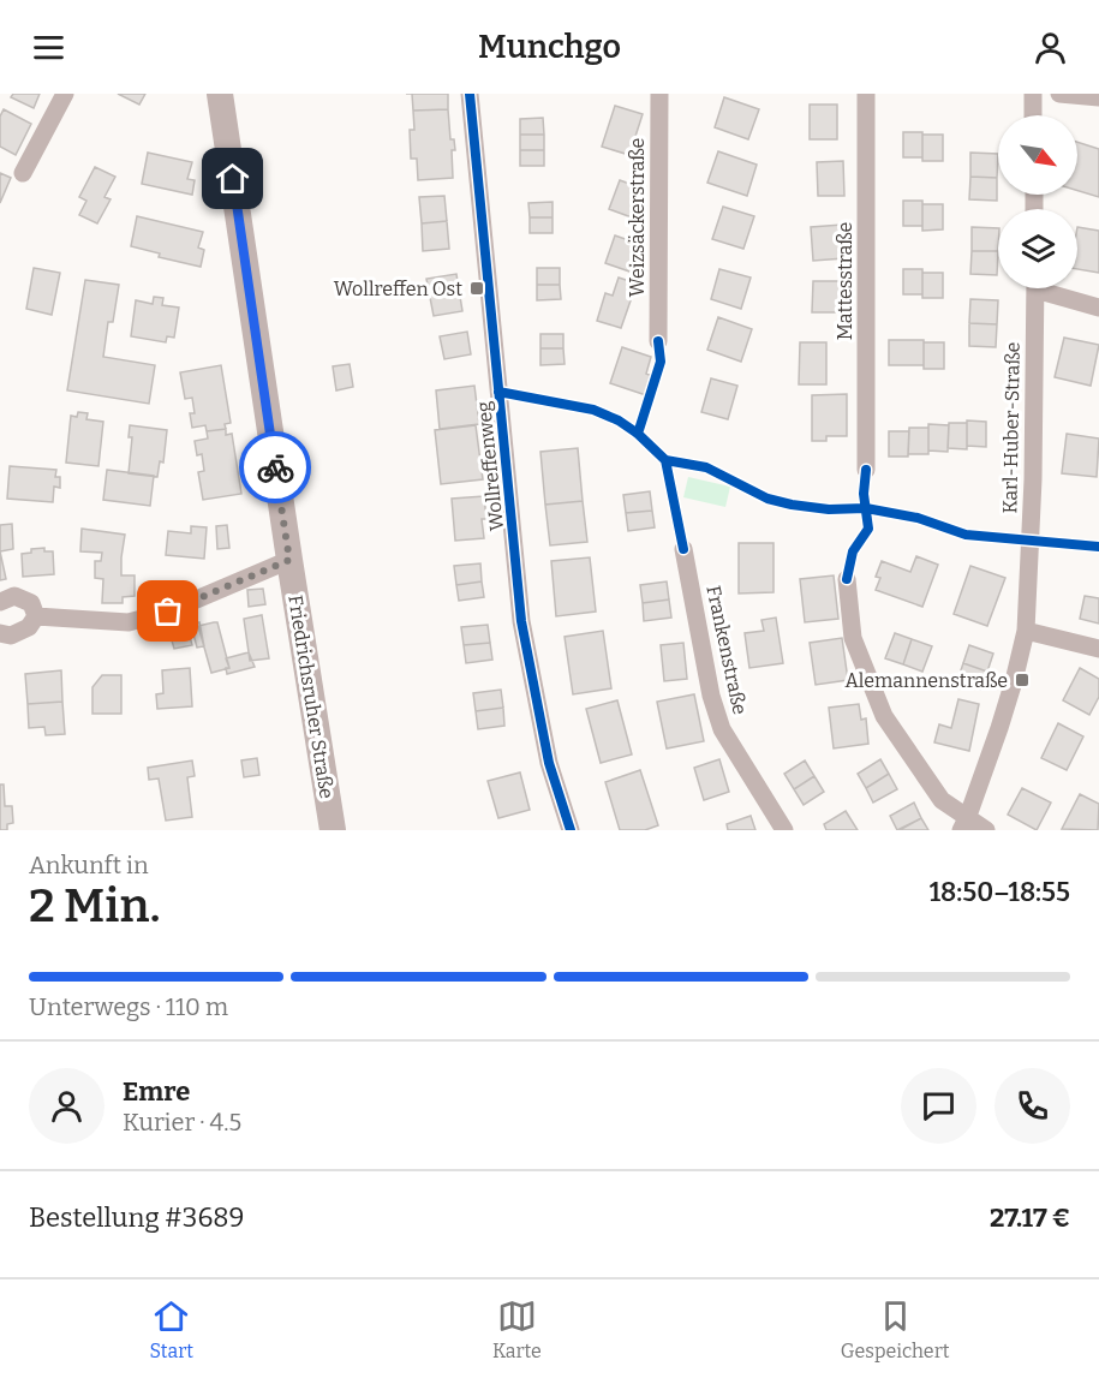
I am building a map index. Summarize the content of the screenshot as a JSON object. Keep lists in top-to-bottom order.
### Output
{
  "streets": {
    "main road": ["Friedrichsruher Straße"],
    "street": [
      "Weizsäckerstraße",
      "Mattesstraße",
      "Karl-Huber-Straße",
      "Wollreffenweg",
      "Frankenstraße"
    ]
  },
  "places": {
    "transit": ["Wollreffen Ost", "Alemannenstraße"]
  },
  "north": "bottom right",
  "page": {
    "header": "Munchgo",
    "heading": ["2 Min.", "Ankunft in", "18:50–18:55"],
    "panel": [
      "Emre",
      "Kurier · 4.5",
      "Bestellung #3689",
      "27.17 €"
    ],
    "bar": "Unterwegs · 110 m",
    "tabs": ["Start", "Karte", "Gespeichert"]
  }
}
